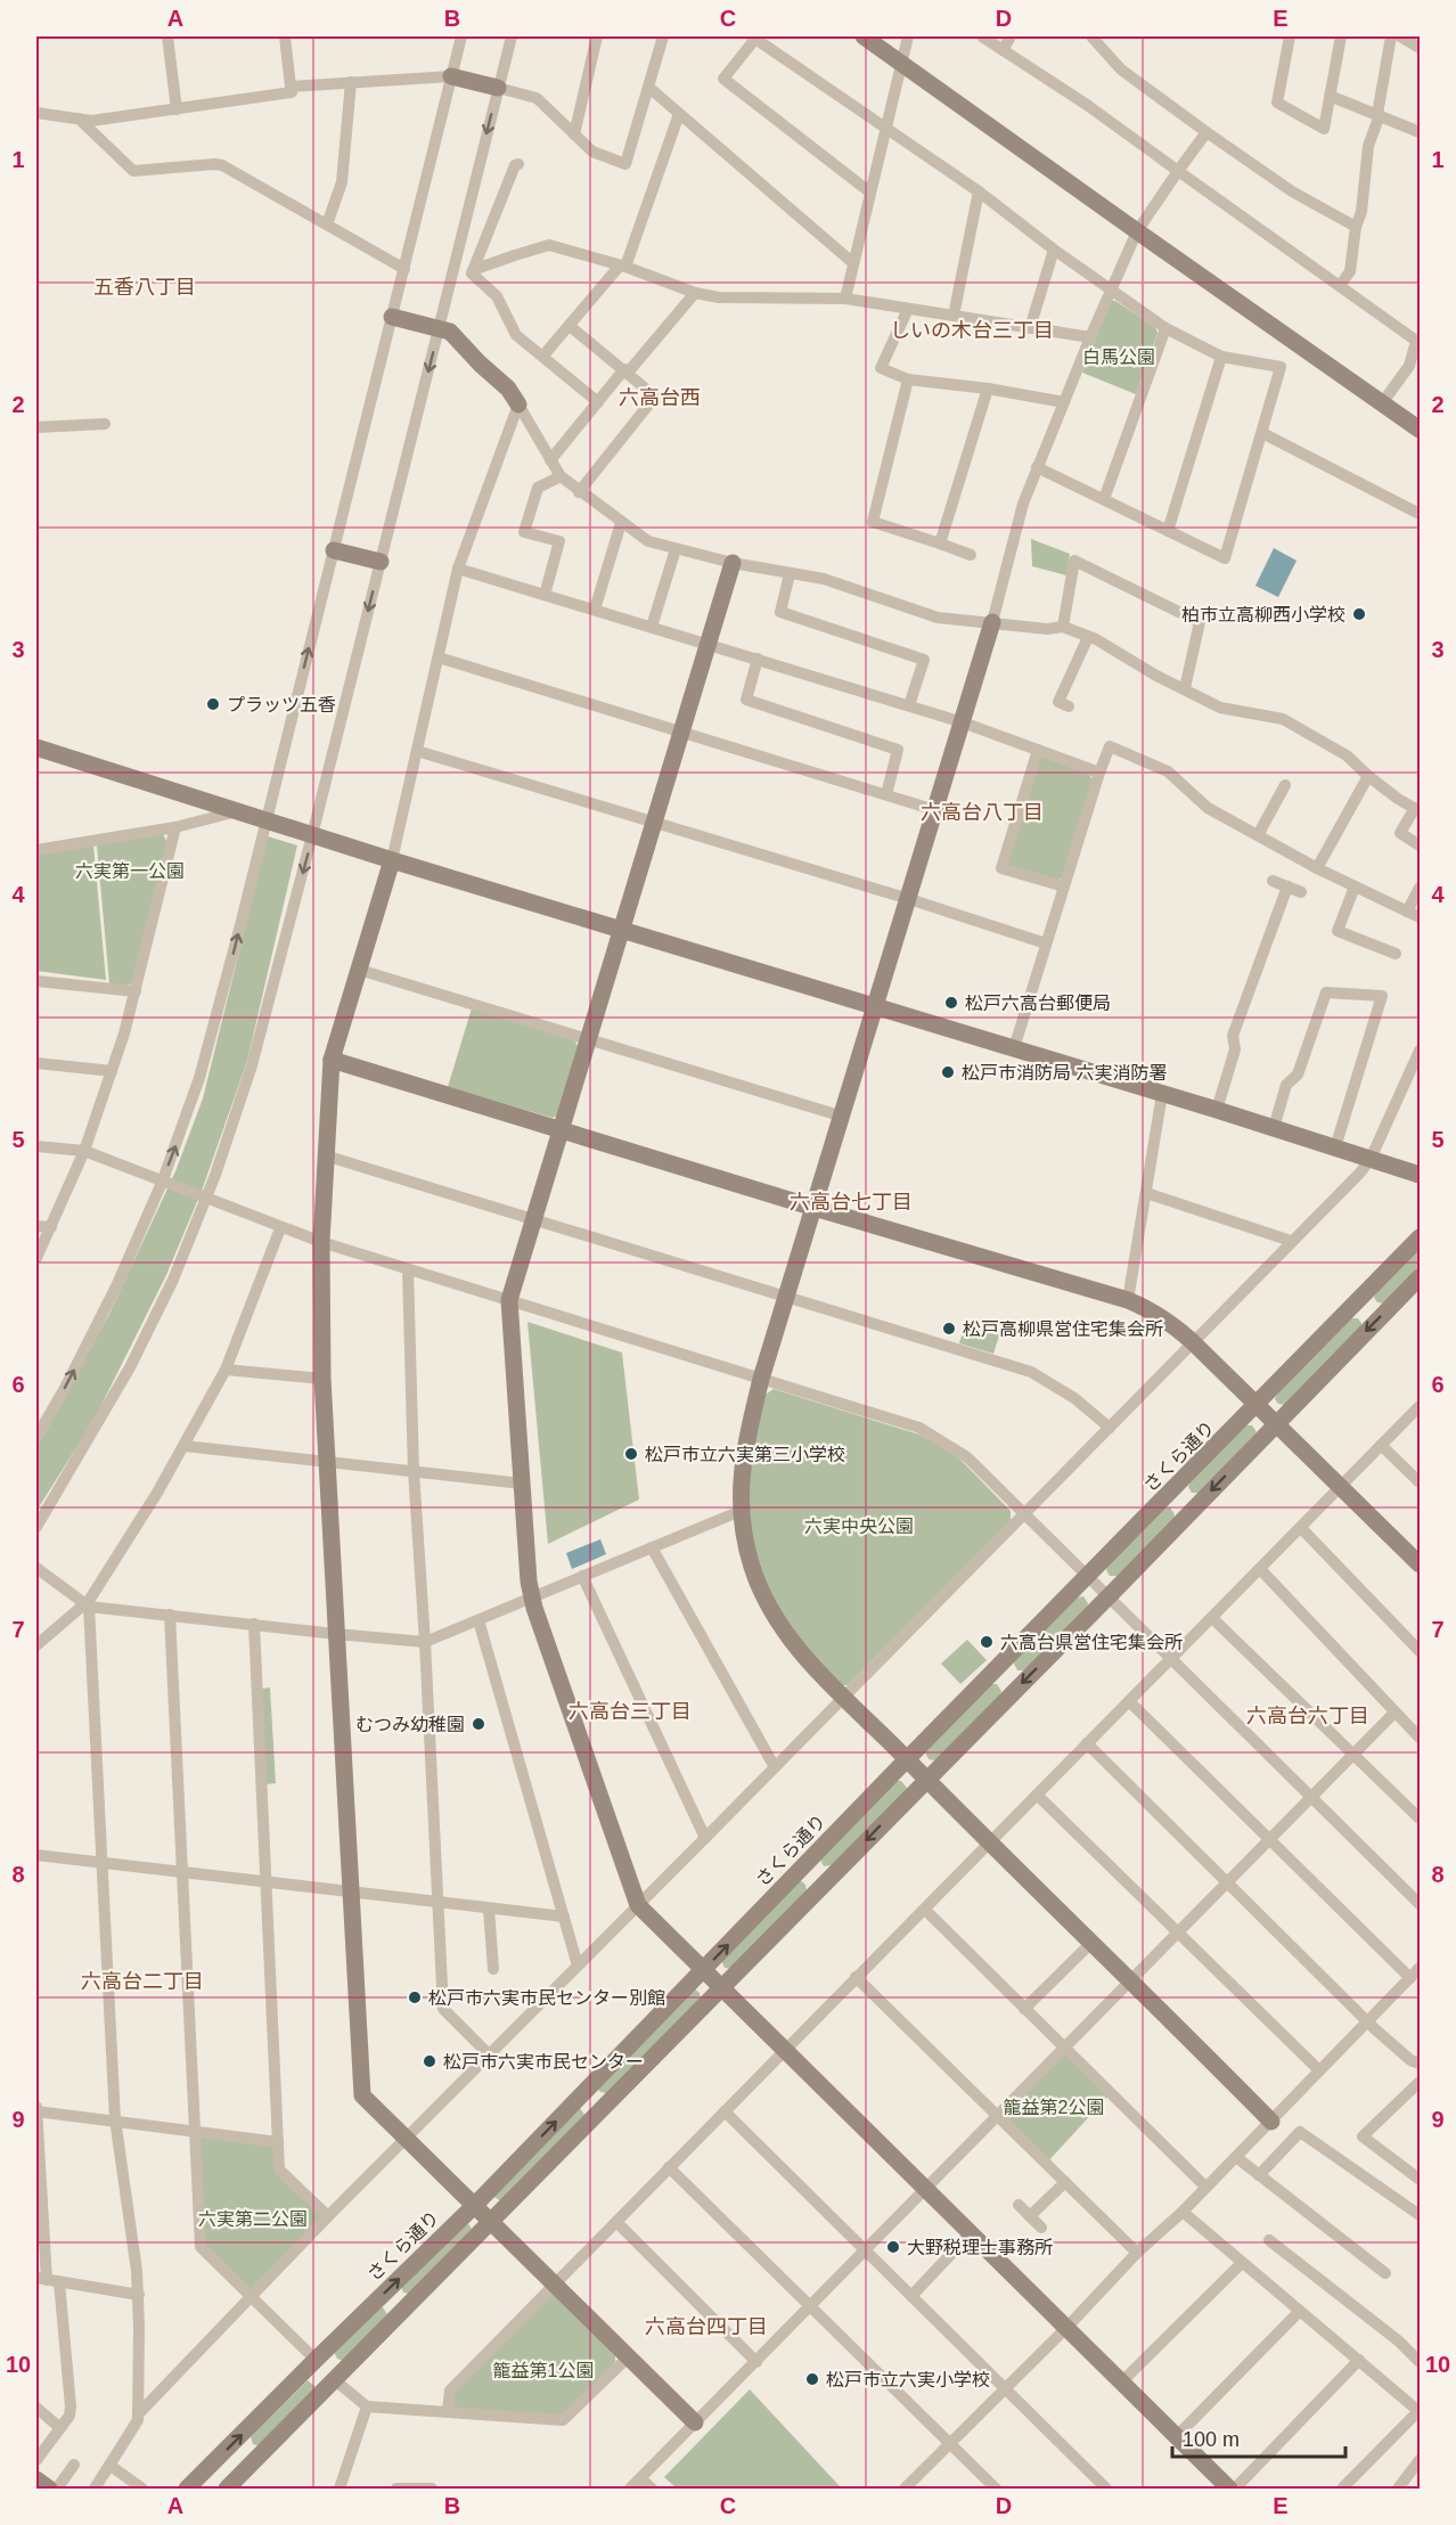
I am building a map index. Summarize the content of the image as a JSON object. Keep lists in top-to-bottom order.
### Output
{
  "streets": {
    "street": ["さくら通り"]
  },
  "districts": [
    "五香八丁目",
    "しいの木台三丁目",
    "六高台西",
    "六高台八丁目",
    "六高台七丁目",
    "六高台三丁目",
    "六高台六丁目",
    "六高台二丁目",
    "六高台四丁目"
  ],
  "parks": [
    "白馬公園",
    "六実第一公園",
    "六実中央公園",
    "籠益第2公園",
    "六実第二公園",
    "籠益第1公園"
  ],
  "places": [
    "柏市立高柳西小学校",
    "プラッツ五香",
    "松戸六高台郵便局",
    "松戸市消防局 六実消防署",
    "松戸高柳県営住宅集会所",
    "松戸市立六実第三小学校",
    "六高台県営住宅集会所",
    "むつみ幼稚園",
    "松戸市六実市民センター別館",
    "松戸市六実市民センター",
    "大野税理士事務所",
    "松戸市立六実小学校"
  ],
  "scale_bar": "100 m",
  "grid": {
    "columns": [
      "A",
      "B",
      "C",
      "D",
      "E"
    ],
    "rows": [
      "1",
      "2",
      "3",
      "4",
      "5",
      "6",
      "7",
      "8",
      "9",
      "10"
    ]
  }
}
